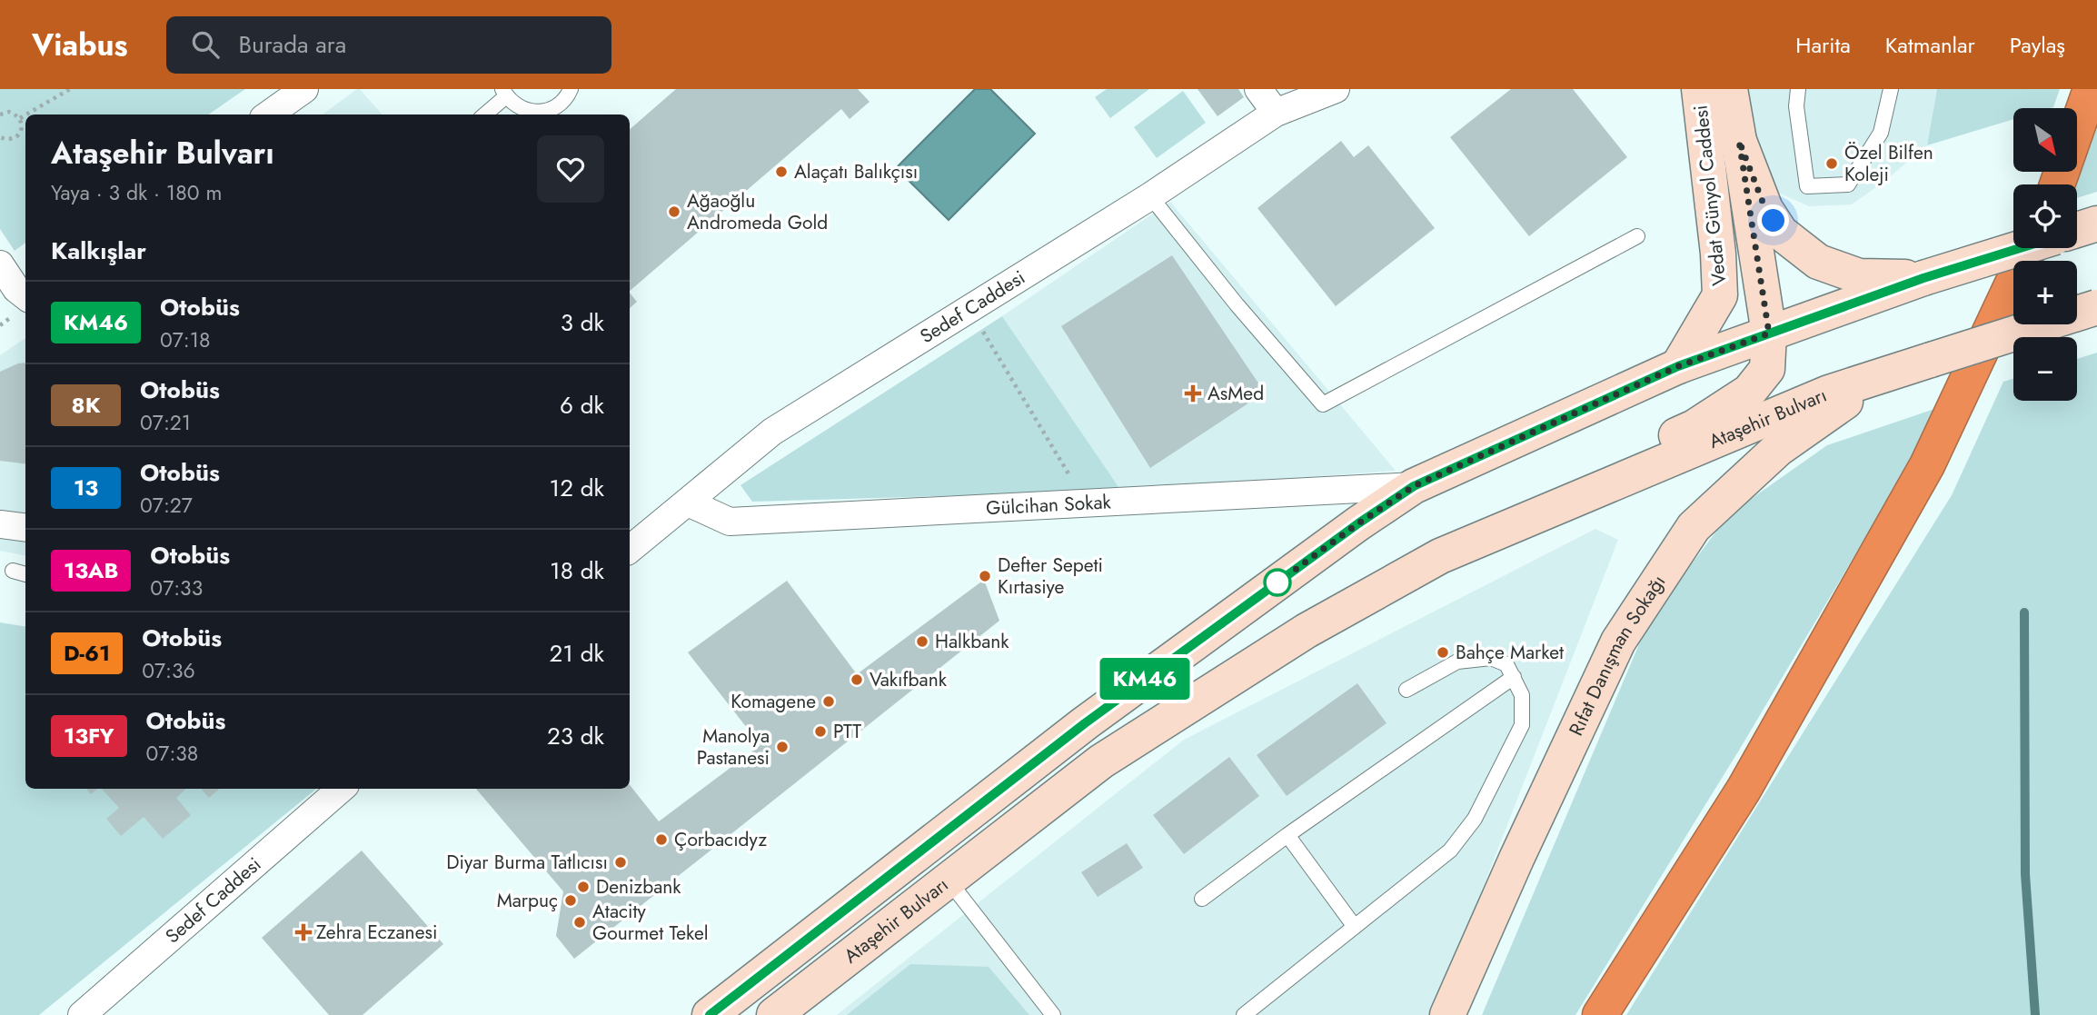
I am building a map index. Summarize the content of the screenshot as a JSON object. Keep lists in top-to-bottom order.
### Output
{
  "streets": {
    "main road": ["Vedat Günyol Caddesi", "Ataşehir Bulvarı", "Rıfat Danışman Sokağı"],
    "street": ["Sedef Caddesi", "Gülcihan Sokak"]
  },
  "crossings": [
    ["Vedat Günyol Caddesi", "Ataşehir Bulvarı"],
    ["Sedef Caddesi", "Gülcihan Sokak"],
    ["Ataşehir Bulvarı", "Gülcihan Sokak"],
    ["Ataşehir Bulvarı", "Rıfat Danışman Sokağı"]
  ],
  "places": {
    "other": [
      "Özel Bilfen Koleji",
      "Alaçatı Balıkçısı",
      "Ağaoğlu Andromeda Gold",
      "Defter Sepeti Kırtasiye",
      "Halkbank",
      "Bahçe Market",
      "Vakıfbank",
      "Komagene",
      "PTT",
      "Manolya Pastanesi",
      "Çorbacıdyz",
      "Diyar Burma Tatlıcısı",
      "Denizbank",
      "Marpuç",
      "Atacity Gourmet Tekel"
    ],
    "health": ["AsMed", "Zehra Eczanesi"]
  },
  "lines": ["bus line KM46"],
  "north": "bottom right",
  "page": {
    "header": "Viabus",
    "search": "Burada ara",
    "nav": ["Harita", "Katmanlar", "Paylaş"],
    "on_map": "KM46",
    "map_buttons": ["+", "−"],
    "heading": [
      ["Ataşehir Bulvarı", "Yaya · 3 dk · 180 m"],
      "Kalkışlar"
    ],
    "list": [
      {
        "mark": "KM46",
        "name": "Otobüs",
        "note": "07:18",
        "value": "3 dk"
      },
      {
        "mark": "8K",
        "name": "Otobüs",
        "note": "07:21",
        "value": "6 dk"
      },
      {
        "mark": "13",
        "name": "Otobüs",
        "note": "07:27",
        "value": "12 dk"
      },
      {
        "mark": "13AB",
        "name": "Otobüs",
        "note": "07:33",
        "value": "18 dk"
      },
      {
        "mark": "D-61",
        "name": "Otobüs",
        "note": "07:36",
        "value": "21 dk"
      },
      {
        "mark": "13FY",
        "name": "Otobüs",
        "note": "07:38",
        "value": "23 dk"
      }
    ]
  }
}
